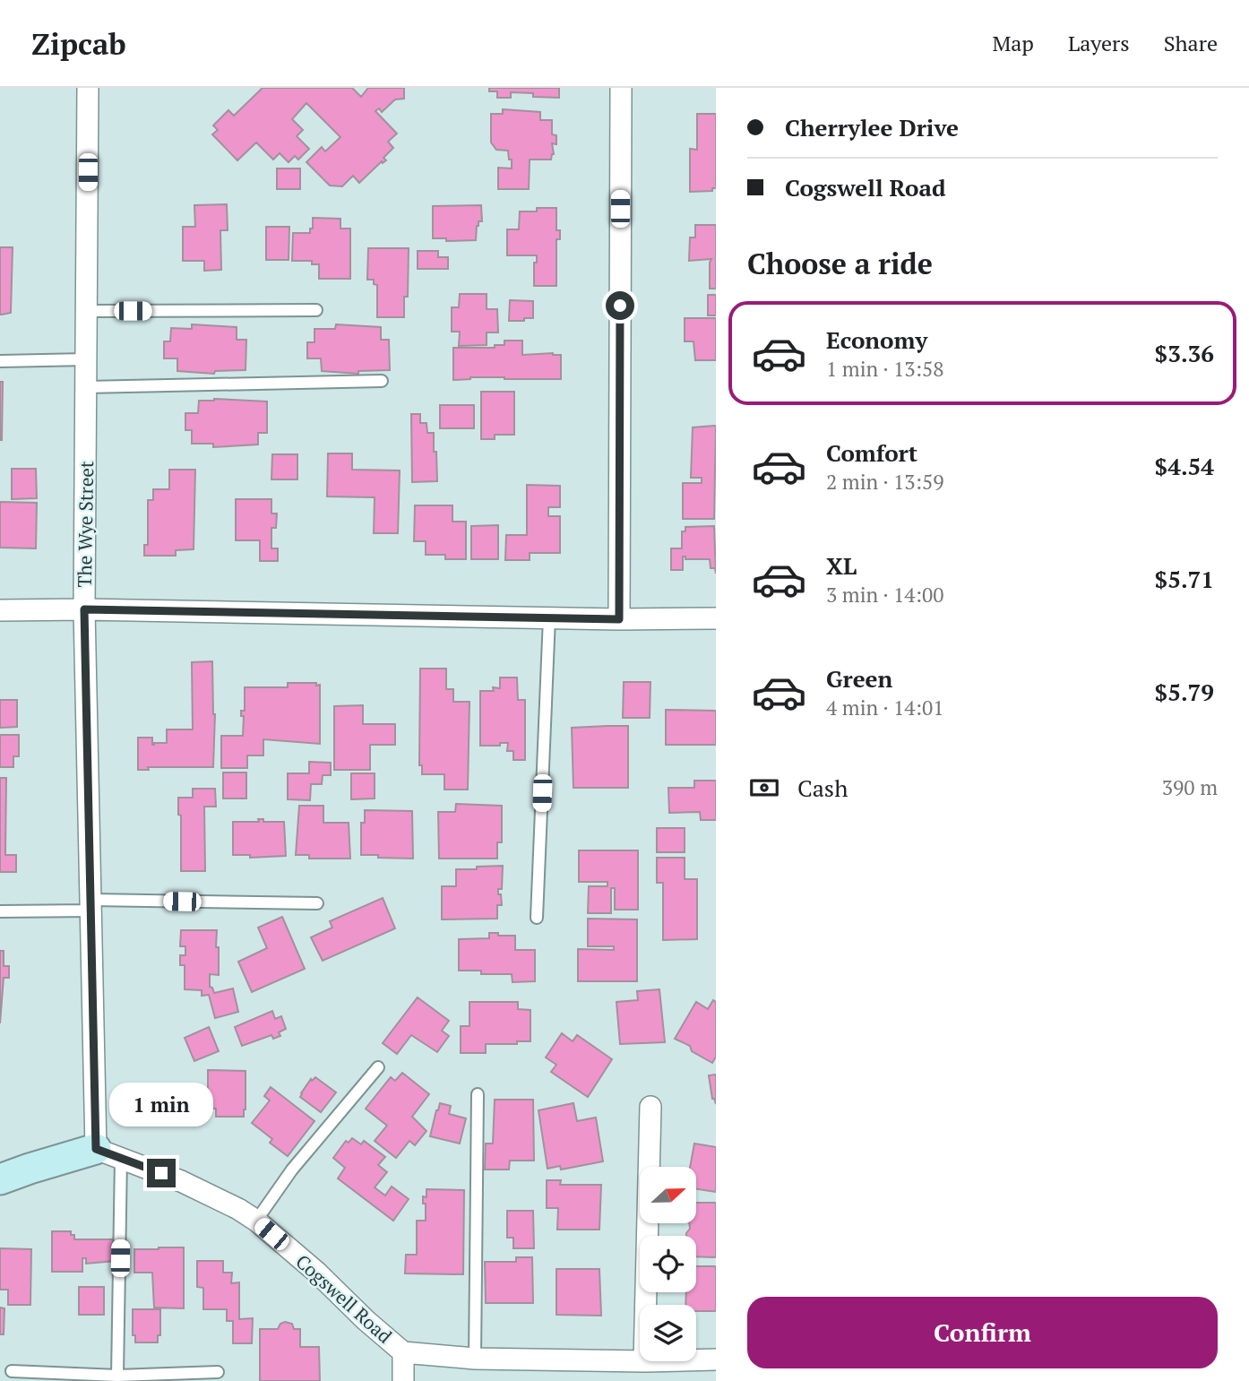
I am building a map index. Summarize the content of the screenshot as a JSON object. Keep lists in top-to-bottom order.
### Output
{
  "streets": {
    "street": ["The Wye Street", "Cogswell Road"]
  },
  "crossings": [
    ["The Wye Street", "Cogswell Road"]
  ],
  "north": "right",
  "page": {
    "header": "Zipcab",
    "nav": ["Map", "Layers", "Share"],
    "banner": ["Cherrylee Drive", "Cogswell Road"],
    "heading": "Choose a ride",
    "list": [
      {
        "name": "Economy",
        "note": "1 min · 13:58",
        "value": "$3.36"
      },
      {
        "name": "Comfort",
        "note": "2 min · 13:59",
        "value": "$4.54"
      },
      {
        "name": "XL",
        "note": "3 min · 14:00",
        "value": "$5.71"
      },
      {
        "name": "Green",
        "note": "4 min · 14:01",
        "value": "$5.79"
      }
    ],
    "pay": ["Cash", "390 m"],
    "bubble": "1 min",
    "buttons": "Confirm"
  }
}
